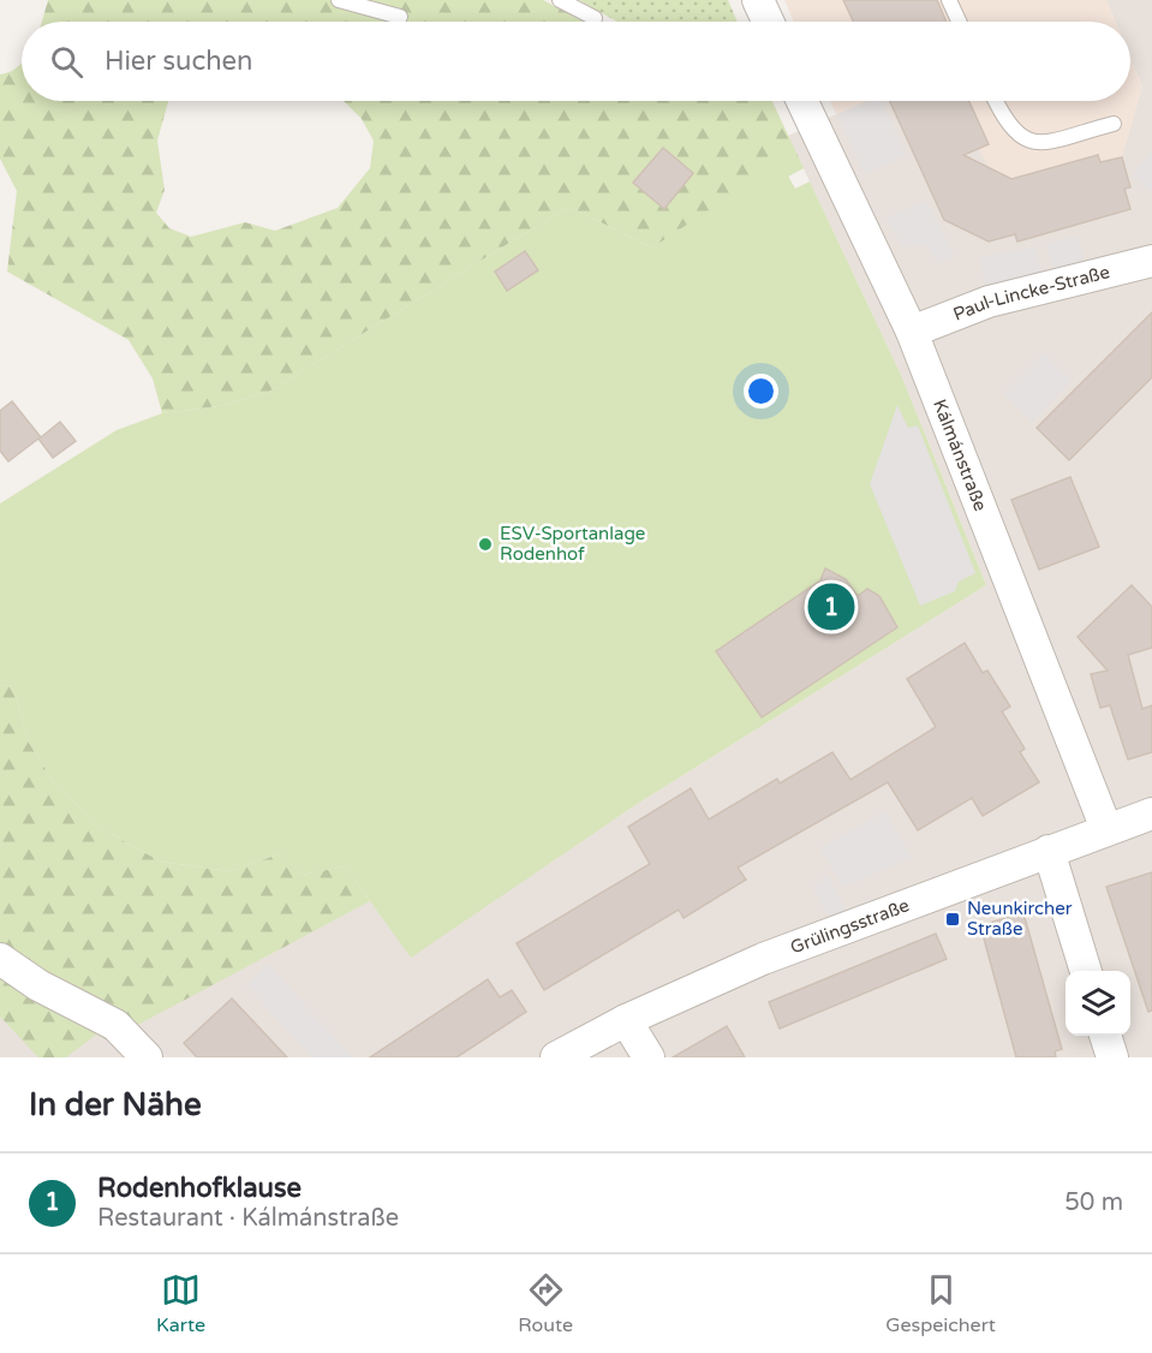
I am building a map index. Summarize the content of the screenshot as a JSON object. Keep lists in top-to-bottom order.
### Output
{
  "streets": {
    "street": ["Paul-Lincke-Straße", "Kálmánstraße", "Grülingsstraße"]
  },
  "crossings": [
    ["Paul-Lincke-Straße", "Kálmánstraße"],
    ["Kálmánstraße", "Grülingsstraße"]
  ],
  "places": {
    "other": ["ESV-Sportanlage Rodenhof"],
    "transit": ["Neunkircher Straße"]
  },
  "page": {
    "search": "Hier suchen",
    "pins": "1",
    "heading": "In der Nähe",
    "list": [
      {
        "mark": "1",
        "name": "Rodenhofklause",
        "note": "Restaurant · Kálmánstraße",
        "value": "50 m"
      }
    ],
    "nav": ["Karte", "Route", "Gespeichert"]
  }
}
